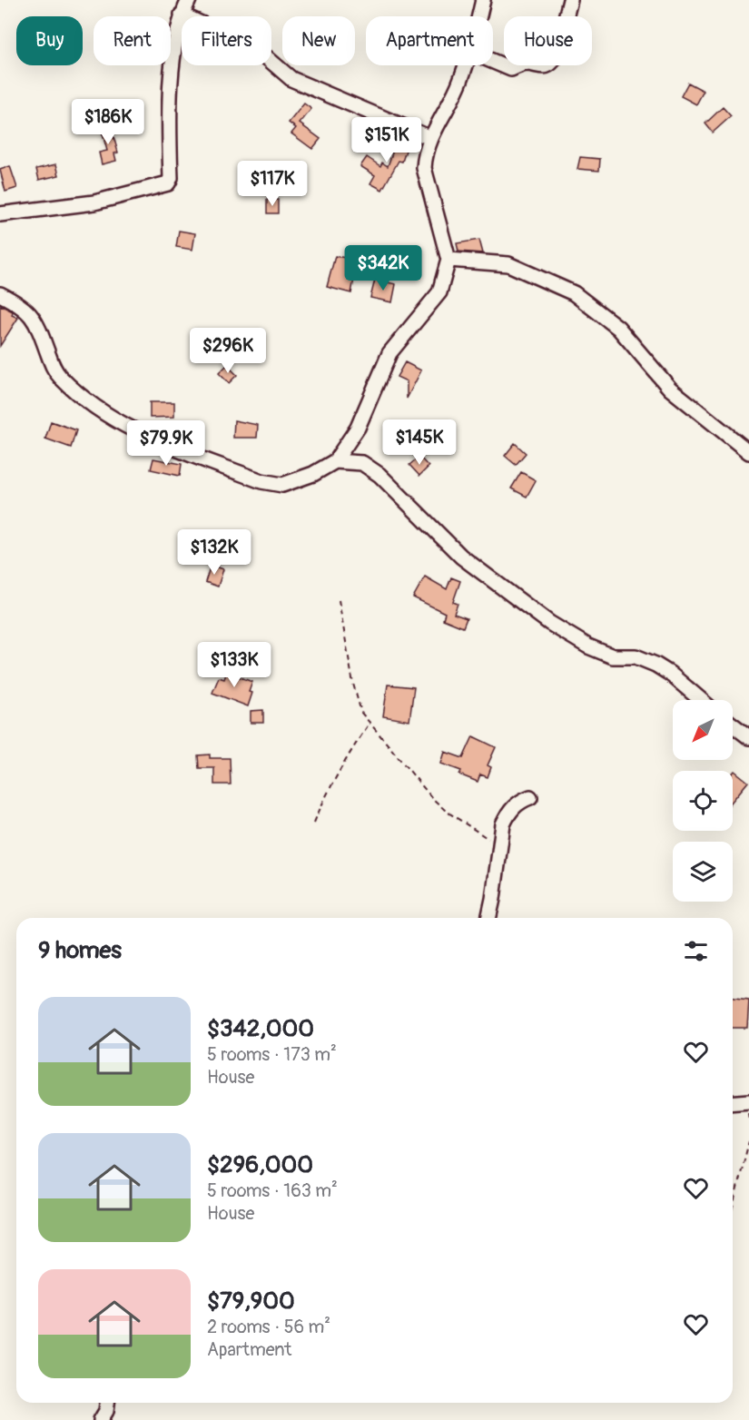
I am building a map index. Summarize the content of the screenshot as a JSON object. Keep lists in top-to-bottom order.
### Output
{
  "north": "bottom left",
  "page": {
    "chip": [
      "Buy",
      "Rent",
      "Filters",
      "New",
      "Apartment",
      "House"
    ],
    "price": [
      "$186K",
      "$151K",
      "$117K",
      "$342K",
      "$296K",
      "$145K",
      "$79.9K",
      "$132K",
      "$133K"
    ],
    "heading": "9 homes",
    "list": [
      {
        "name": "$342,000",
        "note": "5 rooms · 173 m² · House"
      },
      {
        "name": "$296,000",
        "note": "5 rooms · 163 m² · House"
      },
      {
        "name": "$79,900",
        "note": "2 rooms · 56 m² · Apartment"
      }
    ]
  }
}
